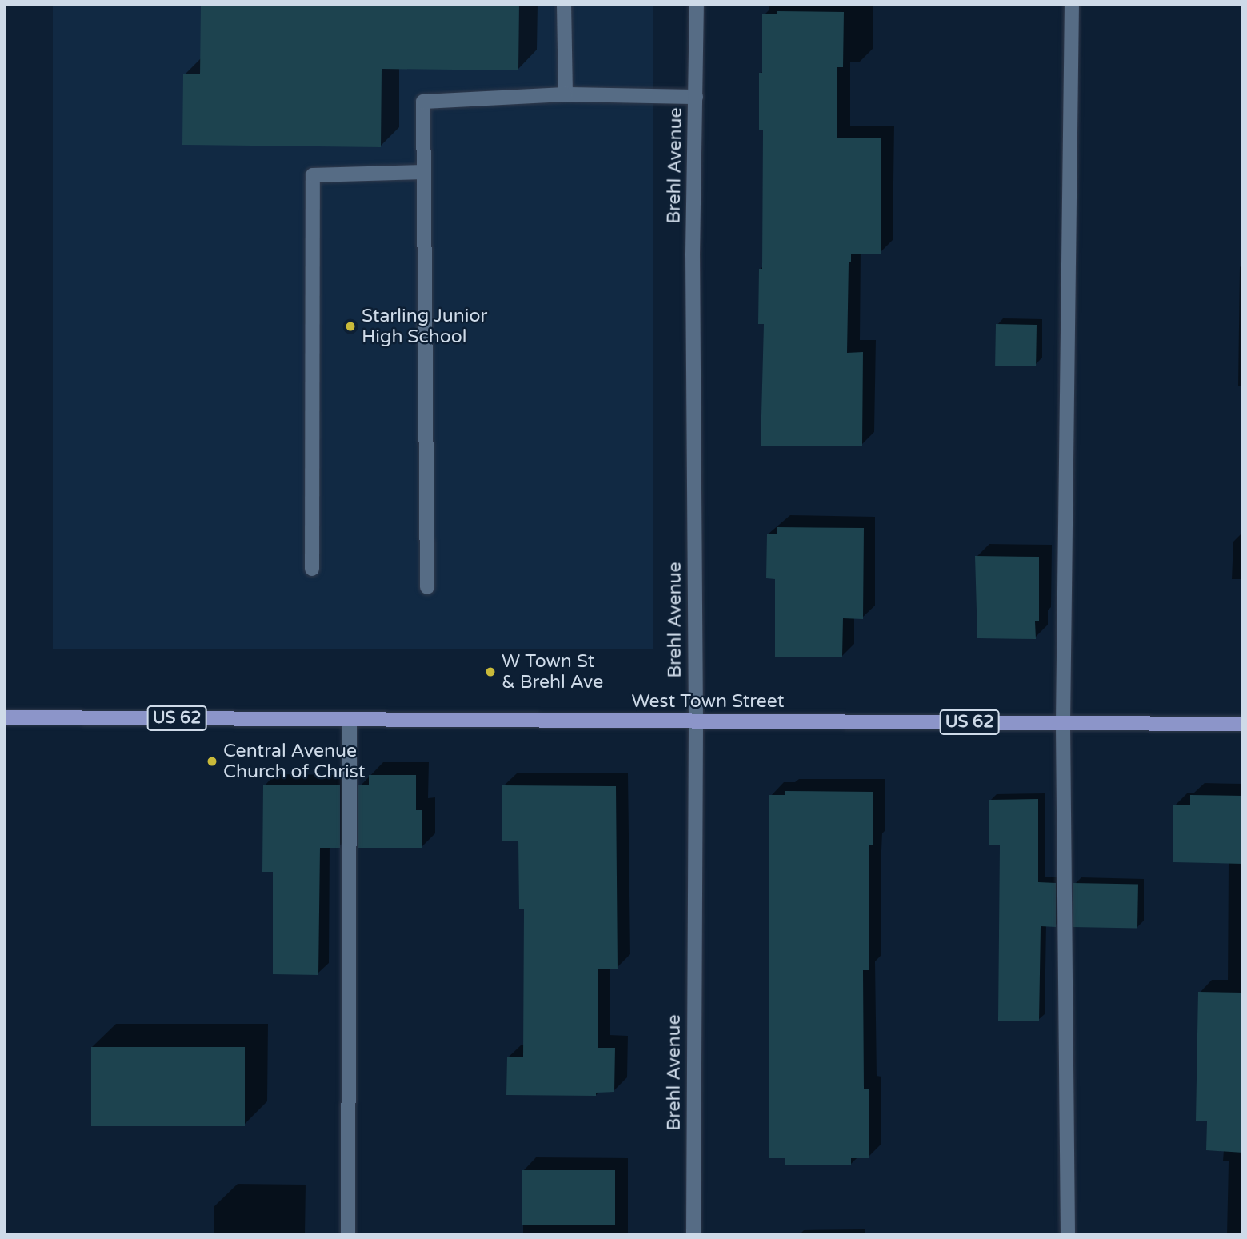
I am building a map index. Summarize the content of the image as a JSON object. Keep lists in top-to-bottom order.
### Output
{
  "streets": {
    "main road": ["West Town Street", "US 62"],
    "street": ["Brehl Avenue"]
  },
  "crossings": [
    ["Brehl Avenue", "West Town Street"]
  ],
  "places": ["Starling Junior High School", "W Town St & Brehl Ave", "Central Avenue Church of Christ"]
}
